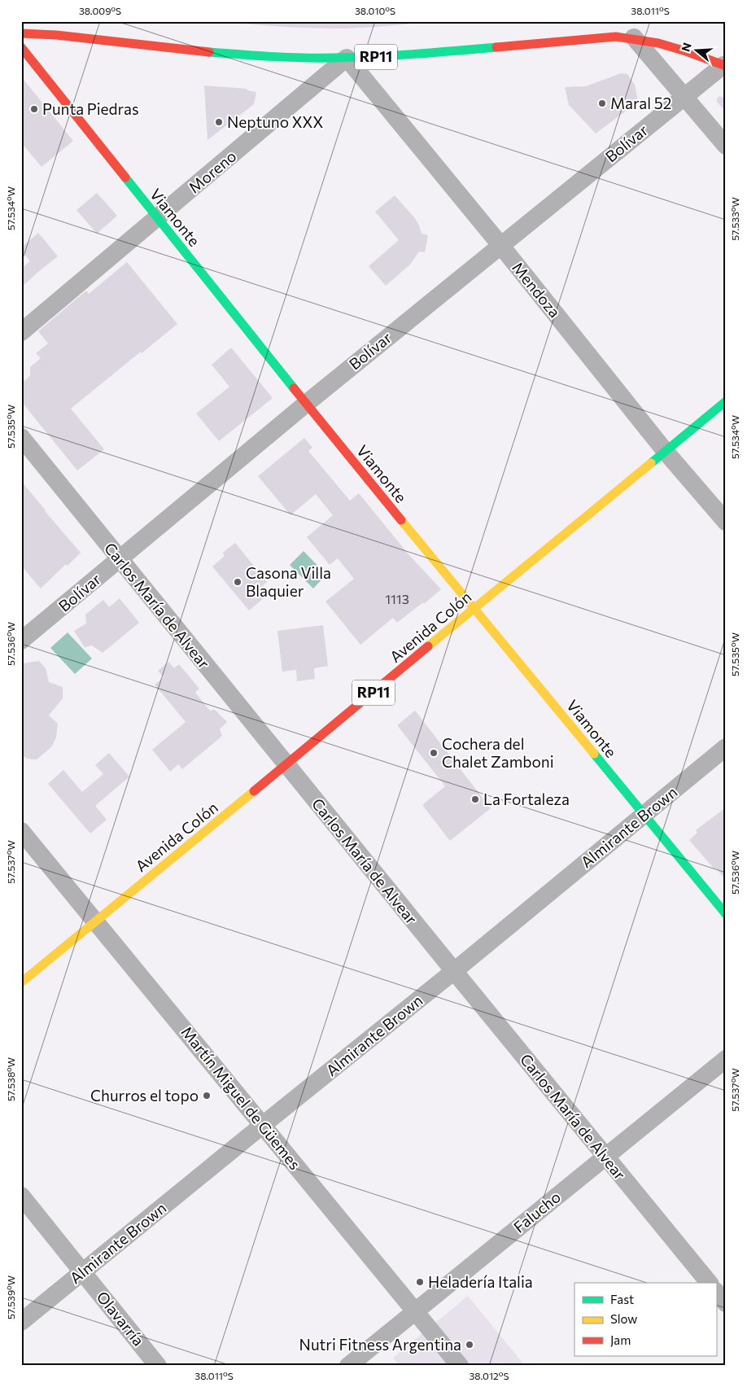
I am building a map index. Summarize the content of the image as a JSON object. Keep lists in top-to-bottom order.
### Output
{
  "streets": {
    "main road": ["RP11", "Viamonte", "Avenida Colón"],
    "street": [
      "Bolívar",
      "Moreno",
      "Mendoza",
      "Carlos María de Alvear",
      "Almirante Brown",
      "Martín Miguel de Güemes",
      "Falucho",
      "Olavarría"
    ]
  },
  "crossings": [
    ["RP11", "Bolívar"],
    ["RP11", "Moreno"],
    ["RP11", "Mendoza"],
    ["Bolívar", "Viamonte"],
    ["Bolívar", "Mendoza"],
    ["Bolívar", "Carlos María de Alvear"],
    ["Moreno", "Viamonte"],
    ["Moreno", "Mendoza"],
    ["Viamonte", "Avenida Colón"],
    ["Viamonte", "Almirante Brown"],
    ["Mendoza", "Avenida Colón"],
    ["Carlos María de Alvear", "Avenida Colón"],
    ["Carlos María de Alvear", "Almirante Brown"],
    ["Carlos María de Alvear", "Falucho"],
    ["Avenida Colón", "Martín Miguel de Güemes"],
    ["Almirante Brown", "Martín Miguel de Güemes"],
    ["Almirante Brown", "Olavarría"],
    ["Martín Miguel de Güemes", "Falucho"]
  ],
  "places": [
    "Maral 52",
    "Punta Piedras",
    "Neptuno XXX",
    "Casona Villa Blaquier",
    "Cochera del Chalet Zamboni",
    "La Fortaleza",
    "Churros el topo",
    "Heladería Italia",
    "Nutri Fitness Argentina"
  ],
  "house_numbers": ["1113"],
  "legend": ["Fast", "Slow", "Jam"],
  "north": "left",
  "coordinates": [
    "38.009°S",
    "38.010°S",
    "38.011°S",
    "57.534°W",
    "57.533°W",
    "57.535°W",
    "57.536°W",
    "57.537°W",
    "57.538°W",
    "57.539°W",
    "38.012°S"
  ]
}
